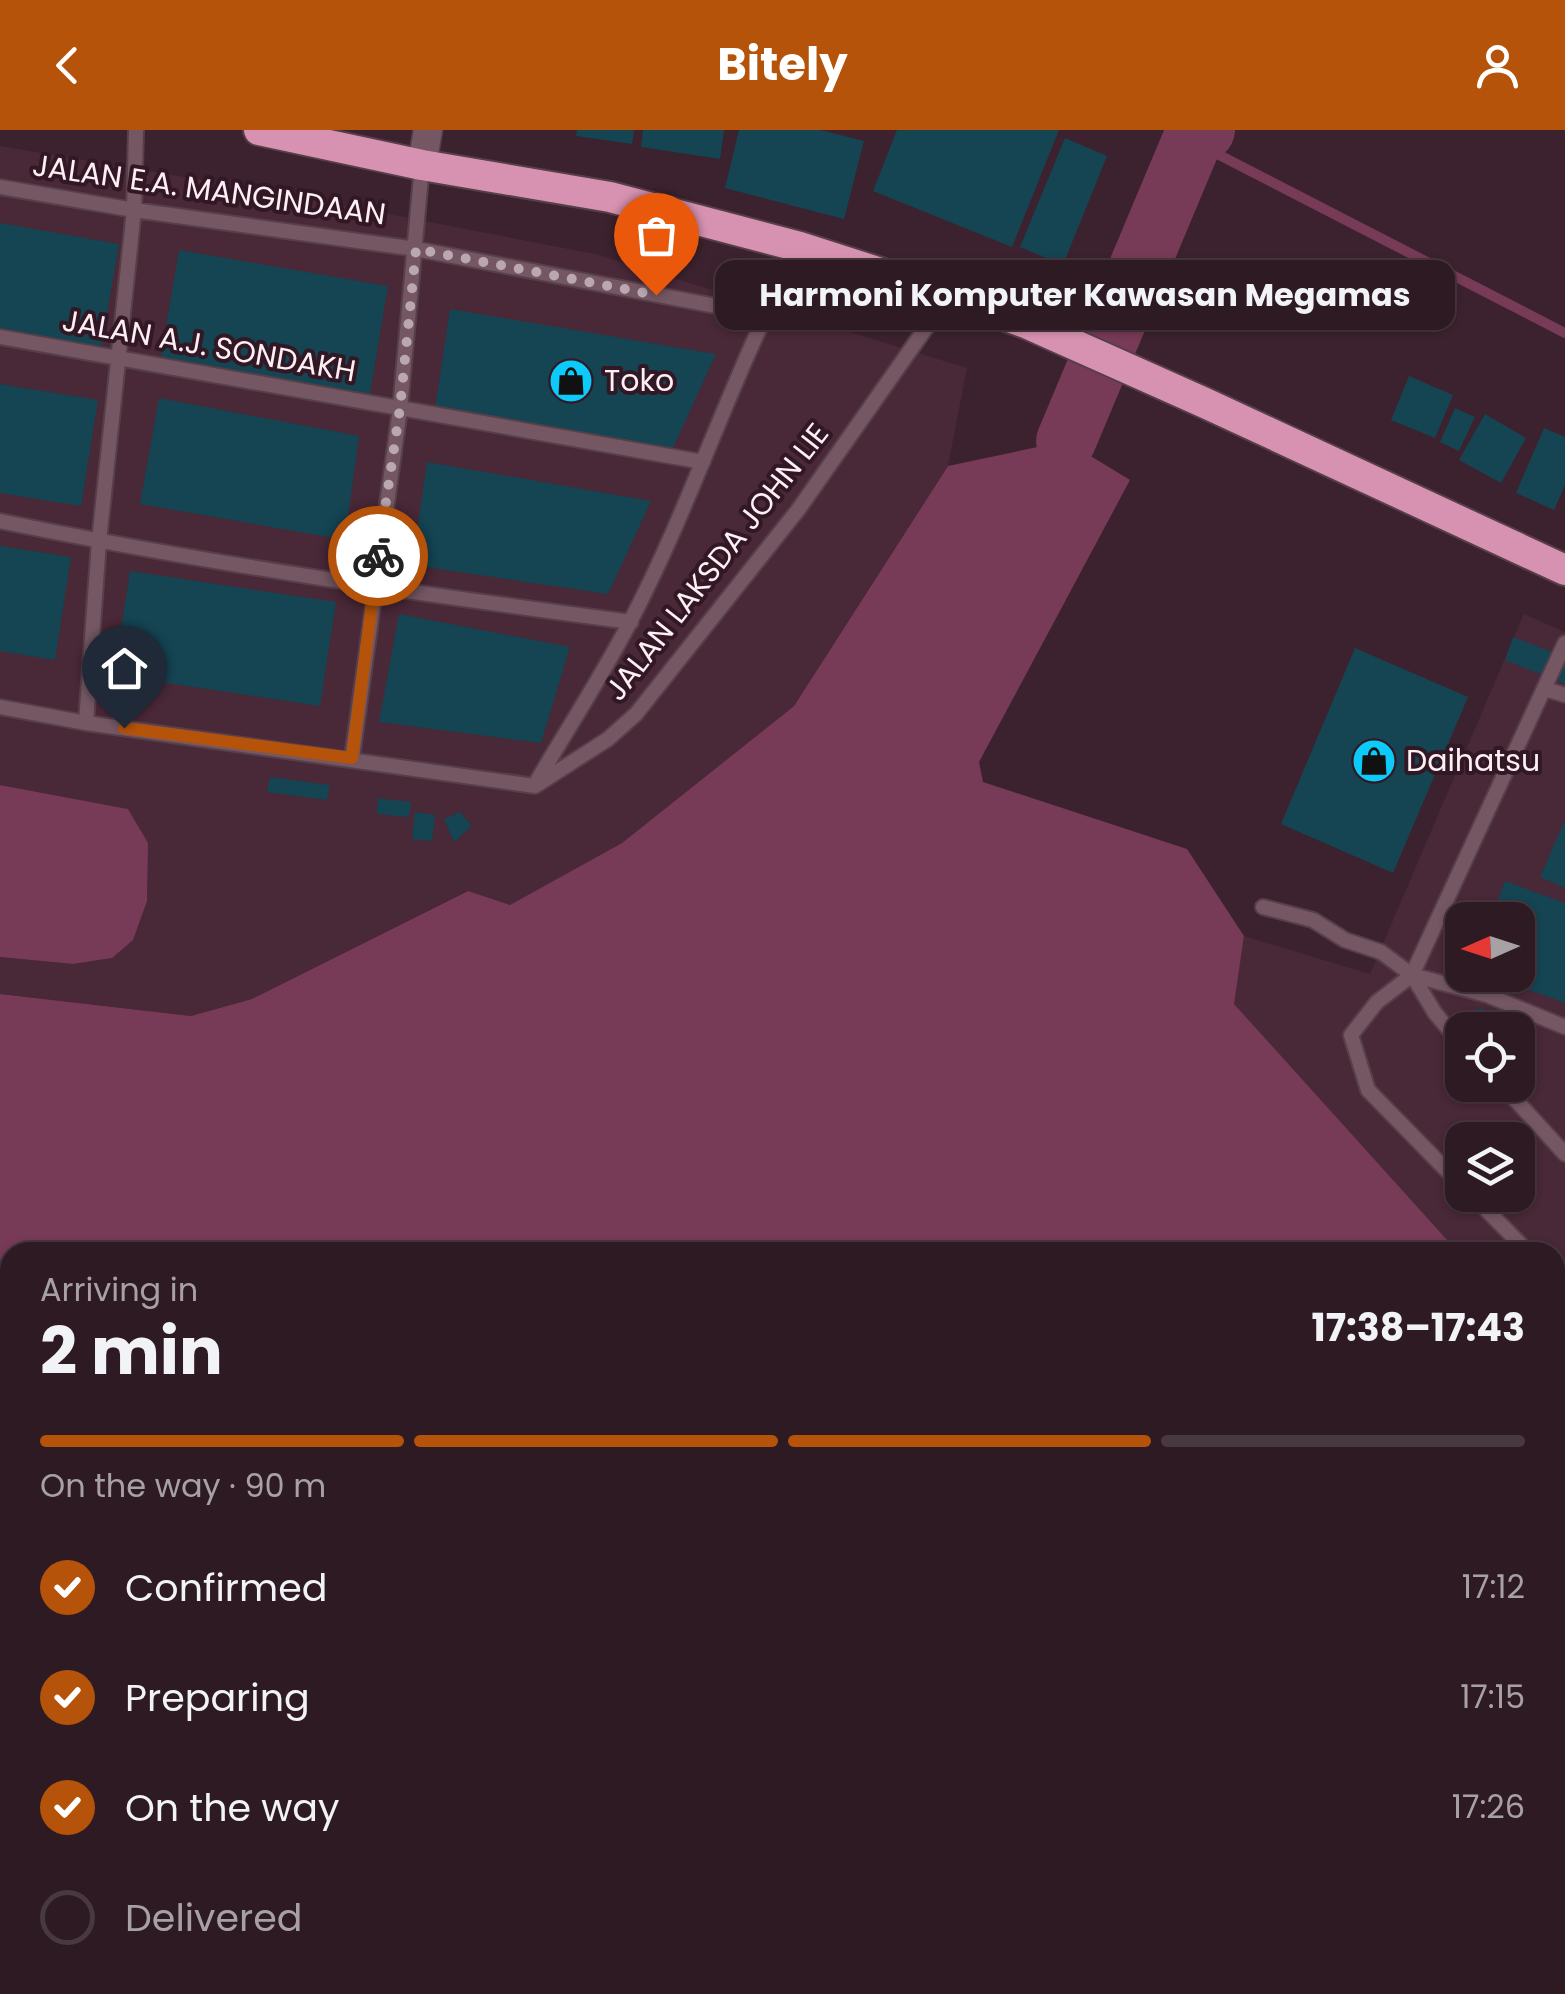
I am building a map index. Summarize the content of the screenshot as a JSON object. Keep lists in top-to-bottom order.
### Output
{
  "streets": {
    "lane": ["JALAN E.A. MANGINDAAN", "JALAN A.J. SONDAKH", "JALAN LAKSDA JOHN LIE"]
  },
  "places": {
    "other": ["Harmoni Komputer Kawasan Megamas"],
    "shop": ["Toko", "Daihatsu"]
  },
  "north": "left",
  "page": {
    "header": "Bitely",
    "bubble": "Harmoni Komputer Kawasan Megamas",
    "heading": ["2 min", "Arriving in", "17:38–17:43"],
    "bar": "On the way · 90 m",
    "list": [
      ["Confirmed", "17:12"],
      ["Preparing", "17:15"],
      ["On the way", "17:26"],
      "Delivered"
    ]
  }
}
